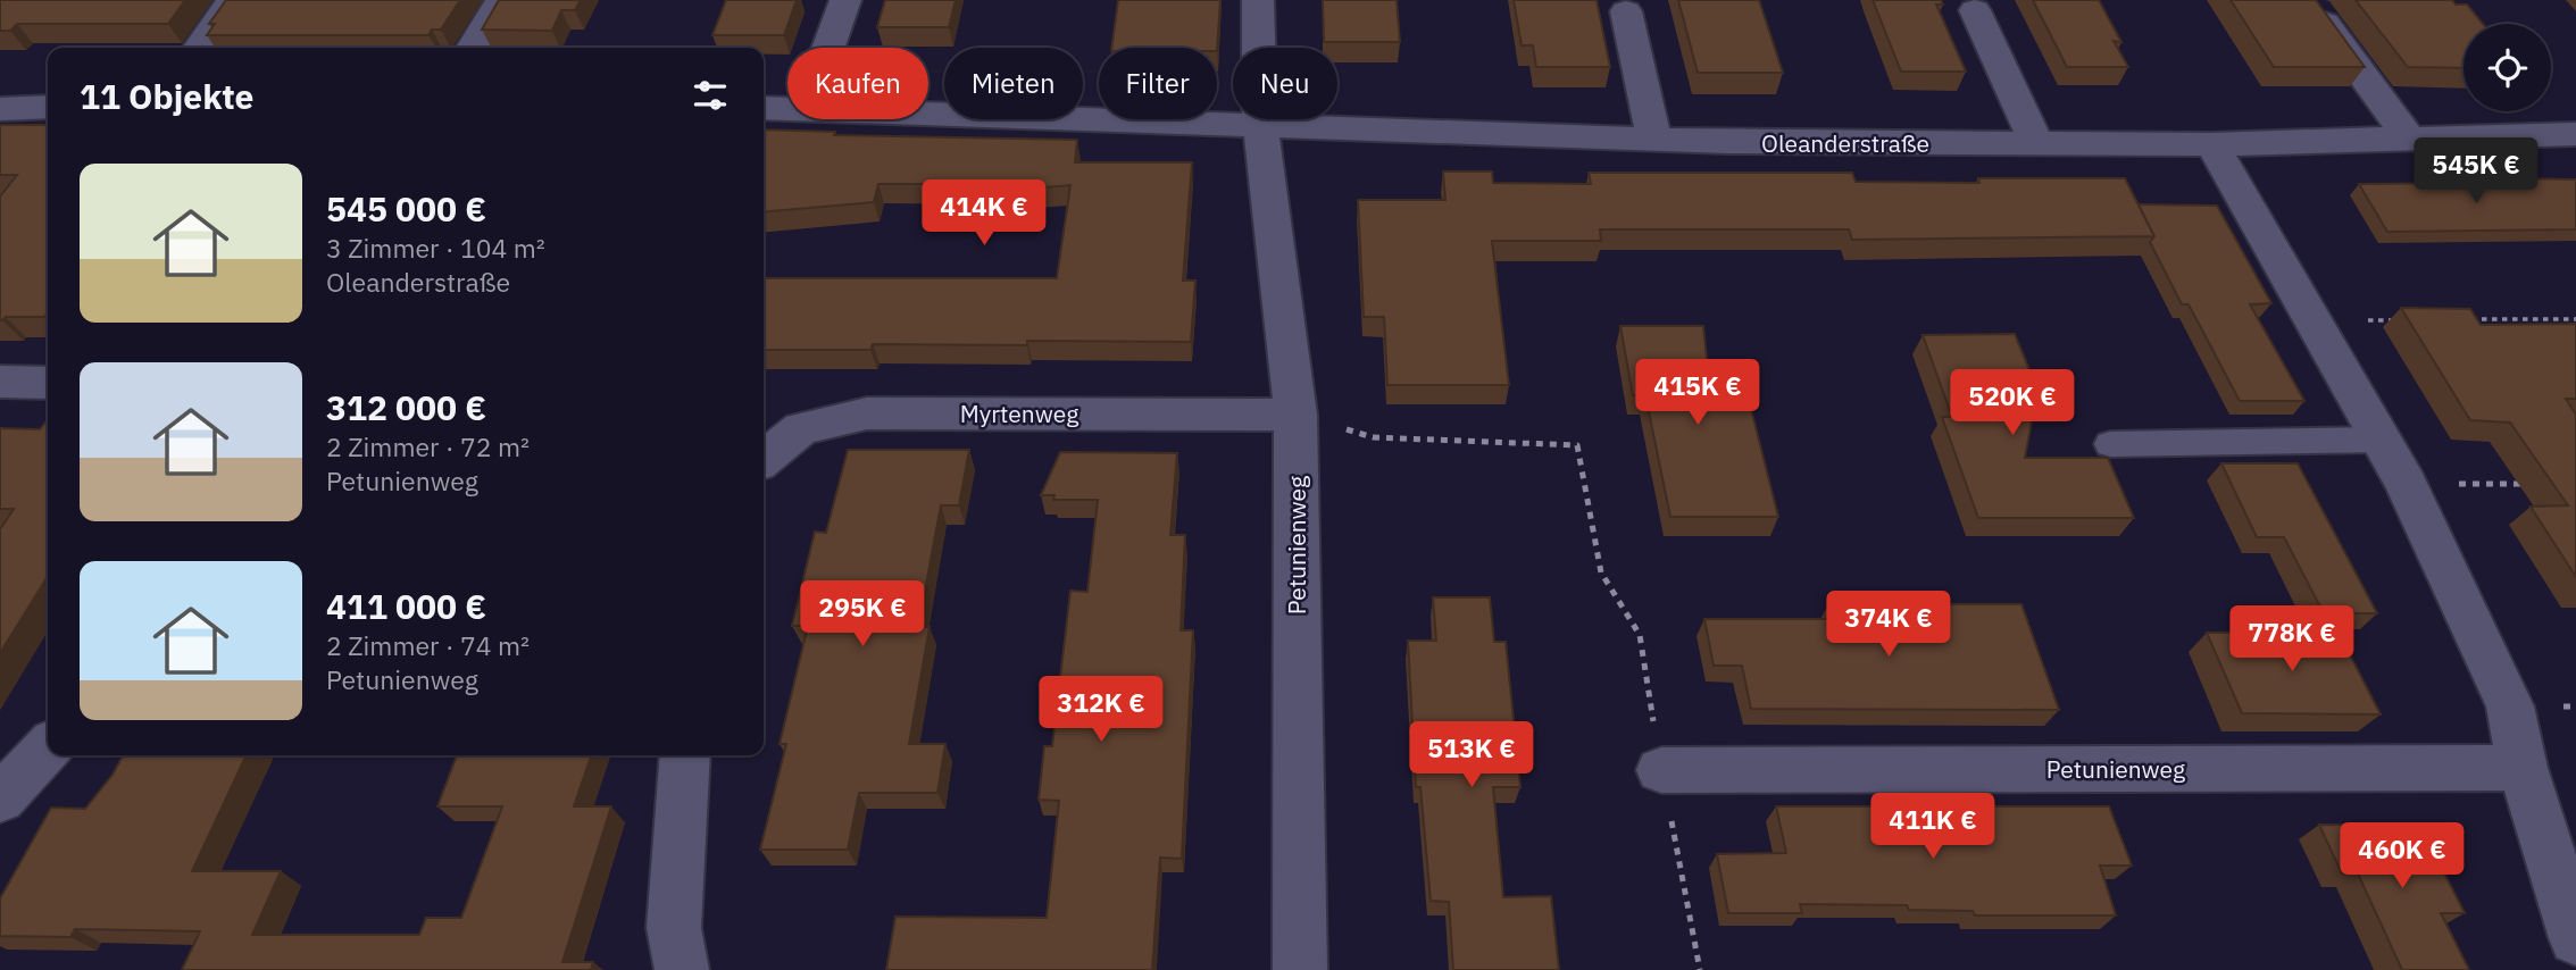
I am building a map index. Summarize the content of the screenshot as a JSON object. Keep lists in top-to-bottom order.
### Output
{
  "streets": {
    "street": ["Oleanderstraße", "Myrtenweg", "Petunienweg"]
  },
  "crossings": [
    ["Oleanderstraße", "Petunienweg"],
    ["Myrtenweg", "Petunienweg"]
  ],
  "page": {
    "chip": [
      "Kaufen",
      "Mieten",
      "Filter",
      "Neu"
    ],
    "heading": "11 Objekte",
    "price": [
      "545K €",
      "414K €",
      "415K €",
      "520K €",
      "295K €",
      "374K €",
      "778K €",
      "312K €",
      "513K €",
      "411K €",
      "460K €"
    ],
    "list": [
      {
        "name": "545 000 €",
        "note": "3 Zimmer · 104 m² · Oleanderstraße"
      },
      {
        "name": "312 000 €",
        "note": "2 Zimmer · 72 m² · Petunienweg"
      },
      {
        "name": "411 000 €",
        "note": "2 Zimmer · 74 m² · Petunienweg"
      }
    ]
  }
}
